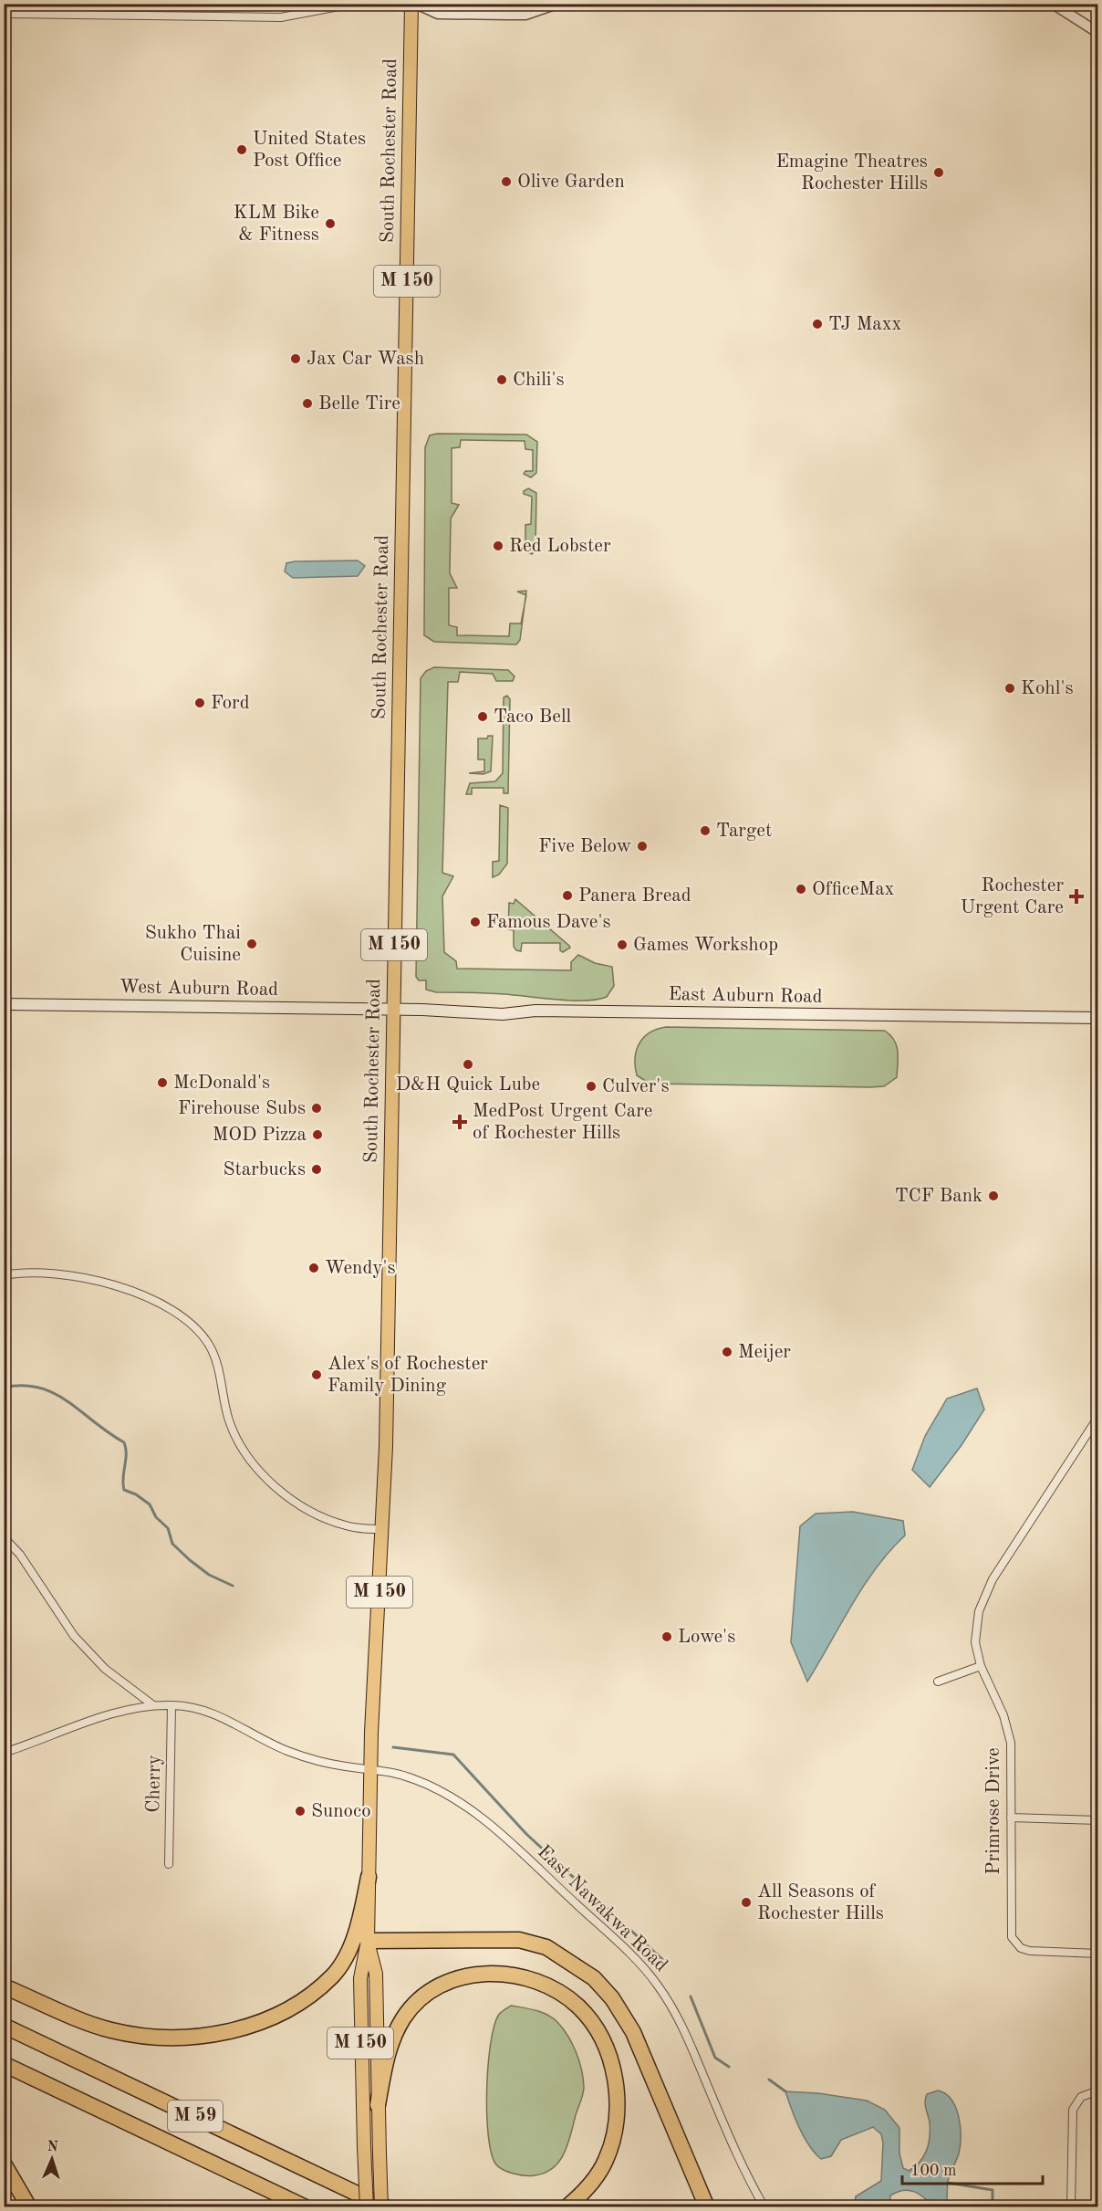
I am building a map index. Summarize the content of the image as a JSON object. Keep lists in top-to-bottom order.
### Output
{
  "streets": {
    "highway": ["M 59"],
    "main road": [
      "South Rochester Road",
      "M 150",
      "West Auburn Road",
      "East Auburn Road"
    ],
    "street": ["Cherry", "Primrose Drive", "East Nawakwa Road"]
  },
  "crossings": [
    ["South Rochester Road", "West Auburn Road"],
    ["South Rochester Road", "East Auburn Road"],
    ["South Rochester Road", "East Nawakwa Road"],
    ["West Auburn Road", "East Auburn Road"],
    ["Cherry", "East Nawakwa Road"]
  ],
  "places": {
    "other": [
      "United States Post Office",
      "Emagine Theatres Rochester Hills",
      "Olive Garden",
      "KLM Bike & Fitness",
      "TJ Maxx",
      "Jax Car Wash",
      "Chili's",
      "Belle Tire",
      "Red Lobster",
      "Kohl's",
      "Ford",
      "Taco Bell",
      "Target",
      "Five Below",
      "OfficeMax",
      "Panera Bread",
      "Famous Dave's",
      "Sukho Thai Cuisine",
      "Games Workshop",
      "D&H Quick Lube",
      "McDonald's",
      "Culver's",
      "Firehouse Subs",
      "MOD Pizza",
      "Starbucks",
      "TCF Bank",
      "Wendy's",
      "Meijer",
      "Alex's of Rochester Family Dining",
      "Lowe's",
      "Sunoco",
      "All Seasons of Rochester Hills"
    ],
    "health": ["Rochester Urgent Care", "MedPost Urgent Care of Rochester Hills"]
  },
  "scale_bar": "100 m",
  "north": "top"
}
